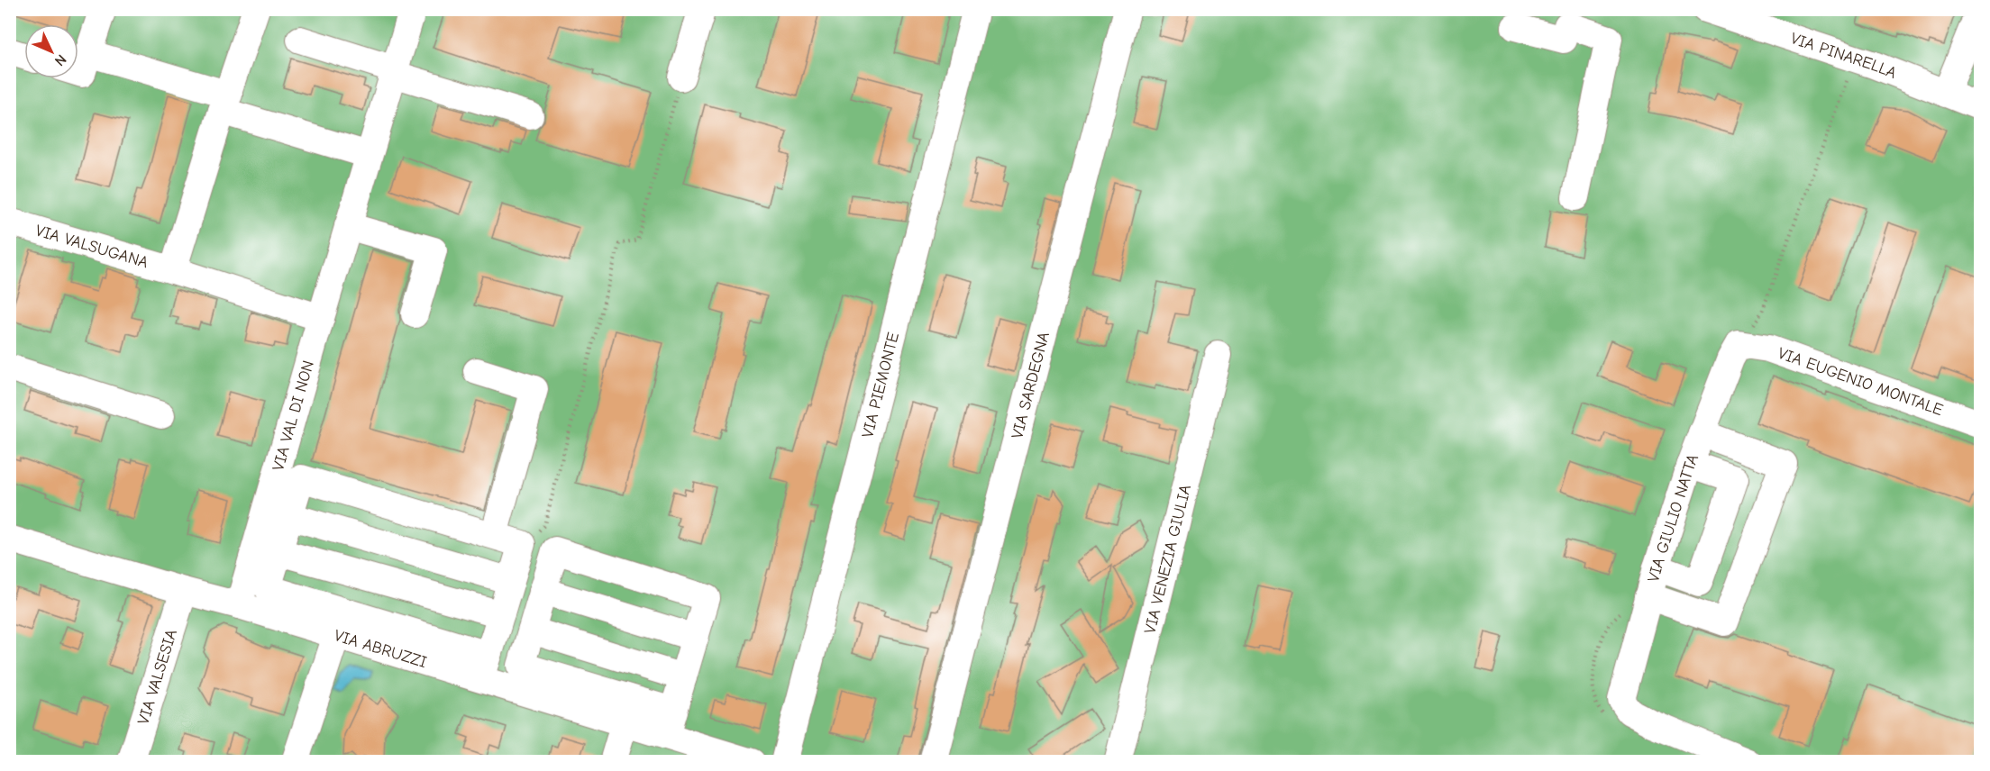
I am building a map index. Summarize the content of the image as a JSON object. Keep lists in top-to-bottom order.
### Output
{
  "streets": {
    "street": [
      "VIA PINARELLA",
      "VIA VALSUGANA",
      "VIA EUGENIO MONTALE",
      "VIA PIEMONTE",
      "VIA SARDEGNA",
      "VIA VAL DI NON",
      "VIA GIULIO NATTA",
      "VIA VENEZIA GIULIA",
      "VIA ABRUZZI",
      "VIA VALSESIA"
    ]
  },
  "crossings": [
    ["VIA VALSUGANA", "VIA VAL DI NON"],
    ["VIA EUGENIO MONTALE", "VIA GIULIO NATTA"],
    ["VIA VAL DI NON", "VIA ABRUZZI"],
    ["VIA ABRUZZI", "VIA VALSESIA"]
  ],
  "north": "bottom right"
}
